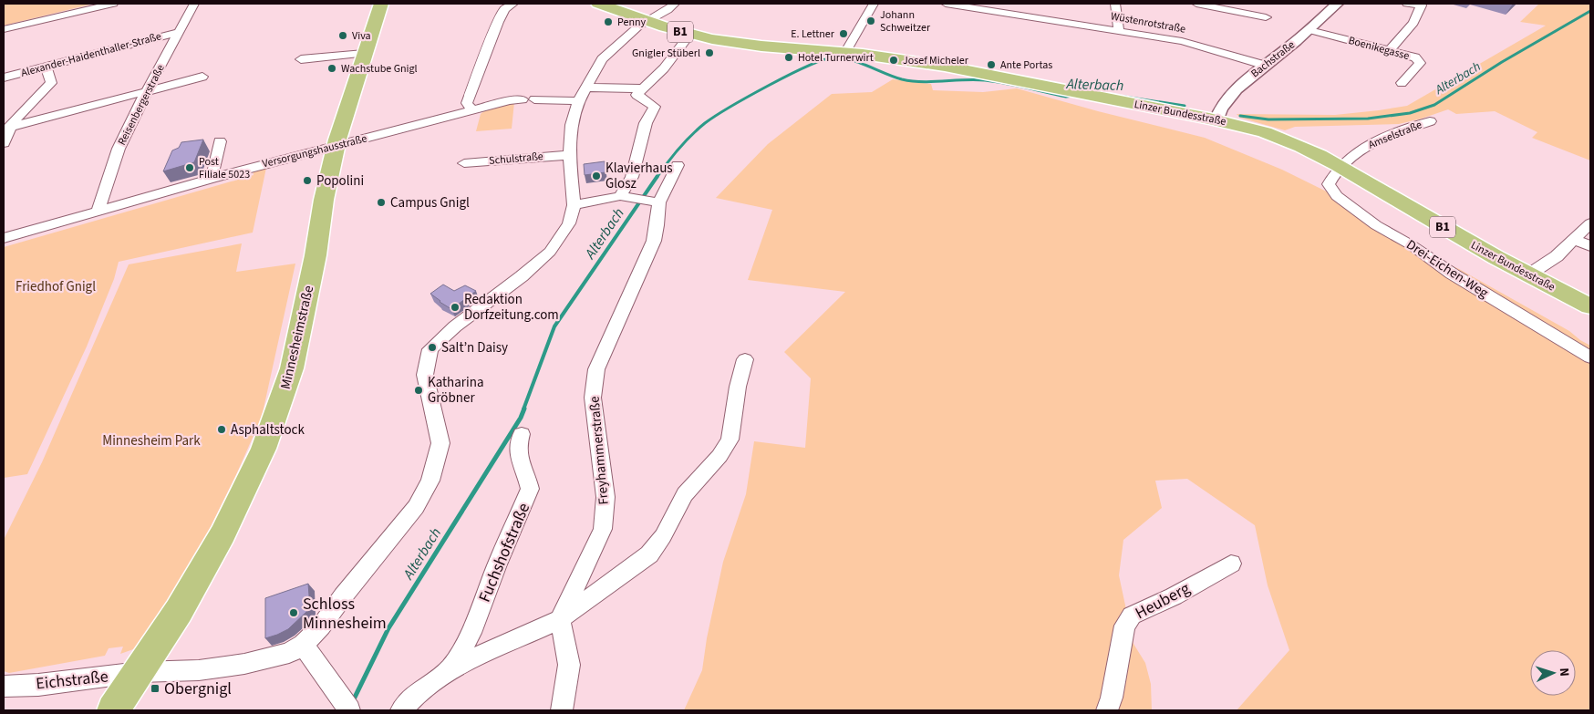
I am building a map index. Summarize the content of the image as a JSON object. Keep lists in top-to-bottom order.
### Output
{
  "streets": {
    "main road": ["B1", "Linzer Bundesstraße", "Minnesheimstraße"],
    "street": [
      "Wüstenrotstraße",
      "Boenikegasse",
      "Alexander-Haidenthaller-Straße",
      "Bachstraße",
      "Reisenbergerstraße",
      "Amselstraße",
      "Versorgungshausstraße",
      "Schulstraße",
      "Drei-Eichen-Weg",
      "Freyhammerstraße",
      "Fuchshofstraße",
      "Heuberg",
      "Eichstraße"
    ]
  },
  "crossings": [
    ["Wüstenrotstraße", "Bachstraße"],
    ["Boenikegasse", "Bachstraße"],
    ["Alexander-Haidenthaller-Straße", "Reisenbergerstraße"],
    ["Bachstraße", "Linzer Bundesstraße"],
    ["Reisenbergerstraße", "Versorgungshausstraße"],
    ["Linzer Bundesstraße", "Amselstraße"],
    ["Linzer Bundesstraße", "Drei-Eichen-Weg"],
    ["Amselstraße", "Drei-Eichen-Weg"],
    ["Versorgungshausstraße", "Minnesheimstraße"],
    ["Minnesheimstraße", "Eichstraße"]
  ],
  "water": ["Alterbach"],
  "parks": ["Friedhof Gnigl", "Minnesheim Park"],
  "places": {
    "other": [
      "Johann Schweitzer",
      "Penny",
      "E. Lettner",
      "Viva",
      "Gnigler Stüberl",
      "Hotel Turnerwirt",
      "Josef Micheler",
      "Ante Portas",
      "Wachstube Gnigl",
      "Post Filiale 5023",
      "Klavierhaus Glosz",
      "Popolini",
      "Campus Gnigl",
      "Redaktion Dorfzeitung.com",
      "Salt’n Daisy",
      "Katharina Gröbner",
      "Asphaltstock",
      "Schloss Minnesheim"
    ],
    "transit": ["Obergnigl"]
  },
  "north": "right"
}
